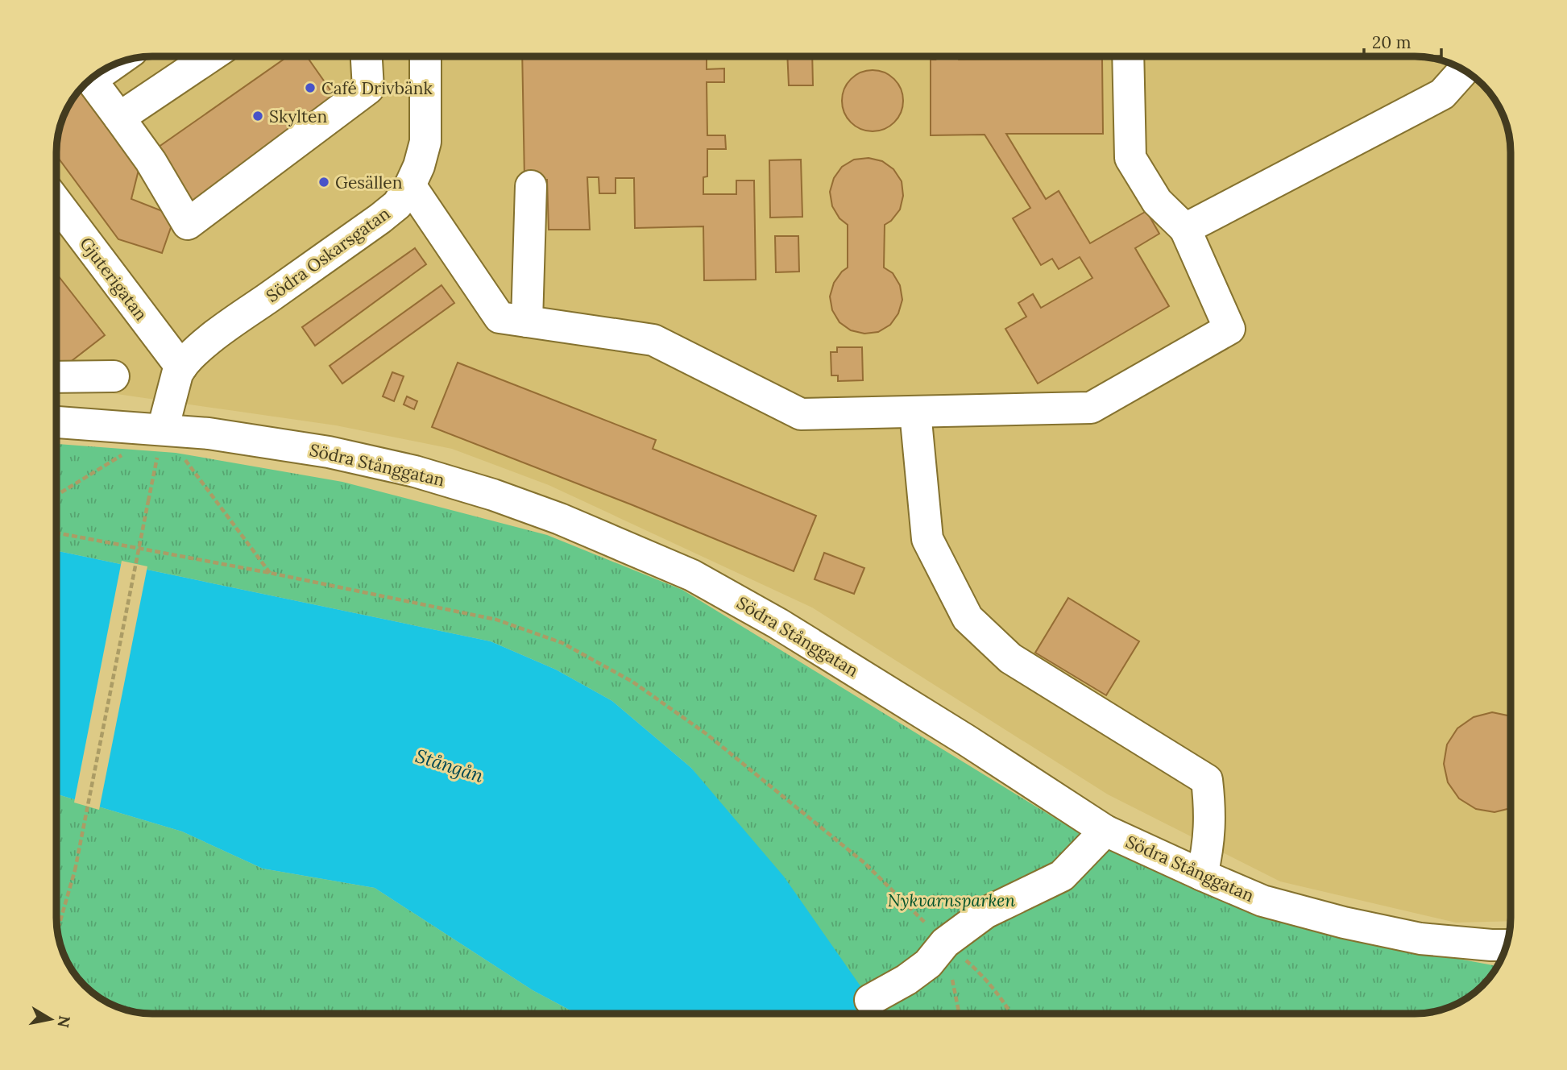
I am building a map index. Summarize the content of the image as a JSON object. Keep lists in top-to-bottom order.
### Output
{
  "streets": {
    "street": ["Södra Oskarsgatan", "Gjuterigatan", "Södra Stånggatan"]
  },
  "crossings": [
    ["Södra Oskarsgatan", "Gjuterigatan"],
    ["Södra Oskarsgatan", "Södra Stånggatan"]
  ],
  "water": ["Stångån"],
  "parks": ["Nykvarnsparken"],
  "places": ["Café Drivbänk", "Skylten", "Gesällen"],
  "scale_bar": "20 m",
  "north": "right"
}
